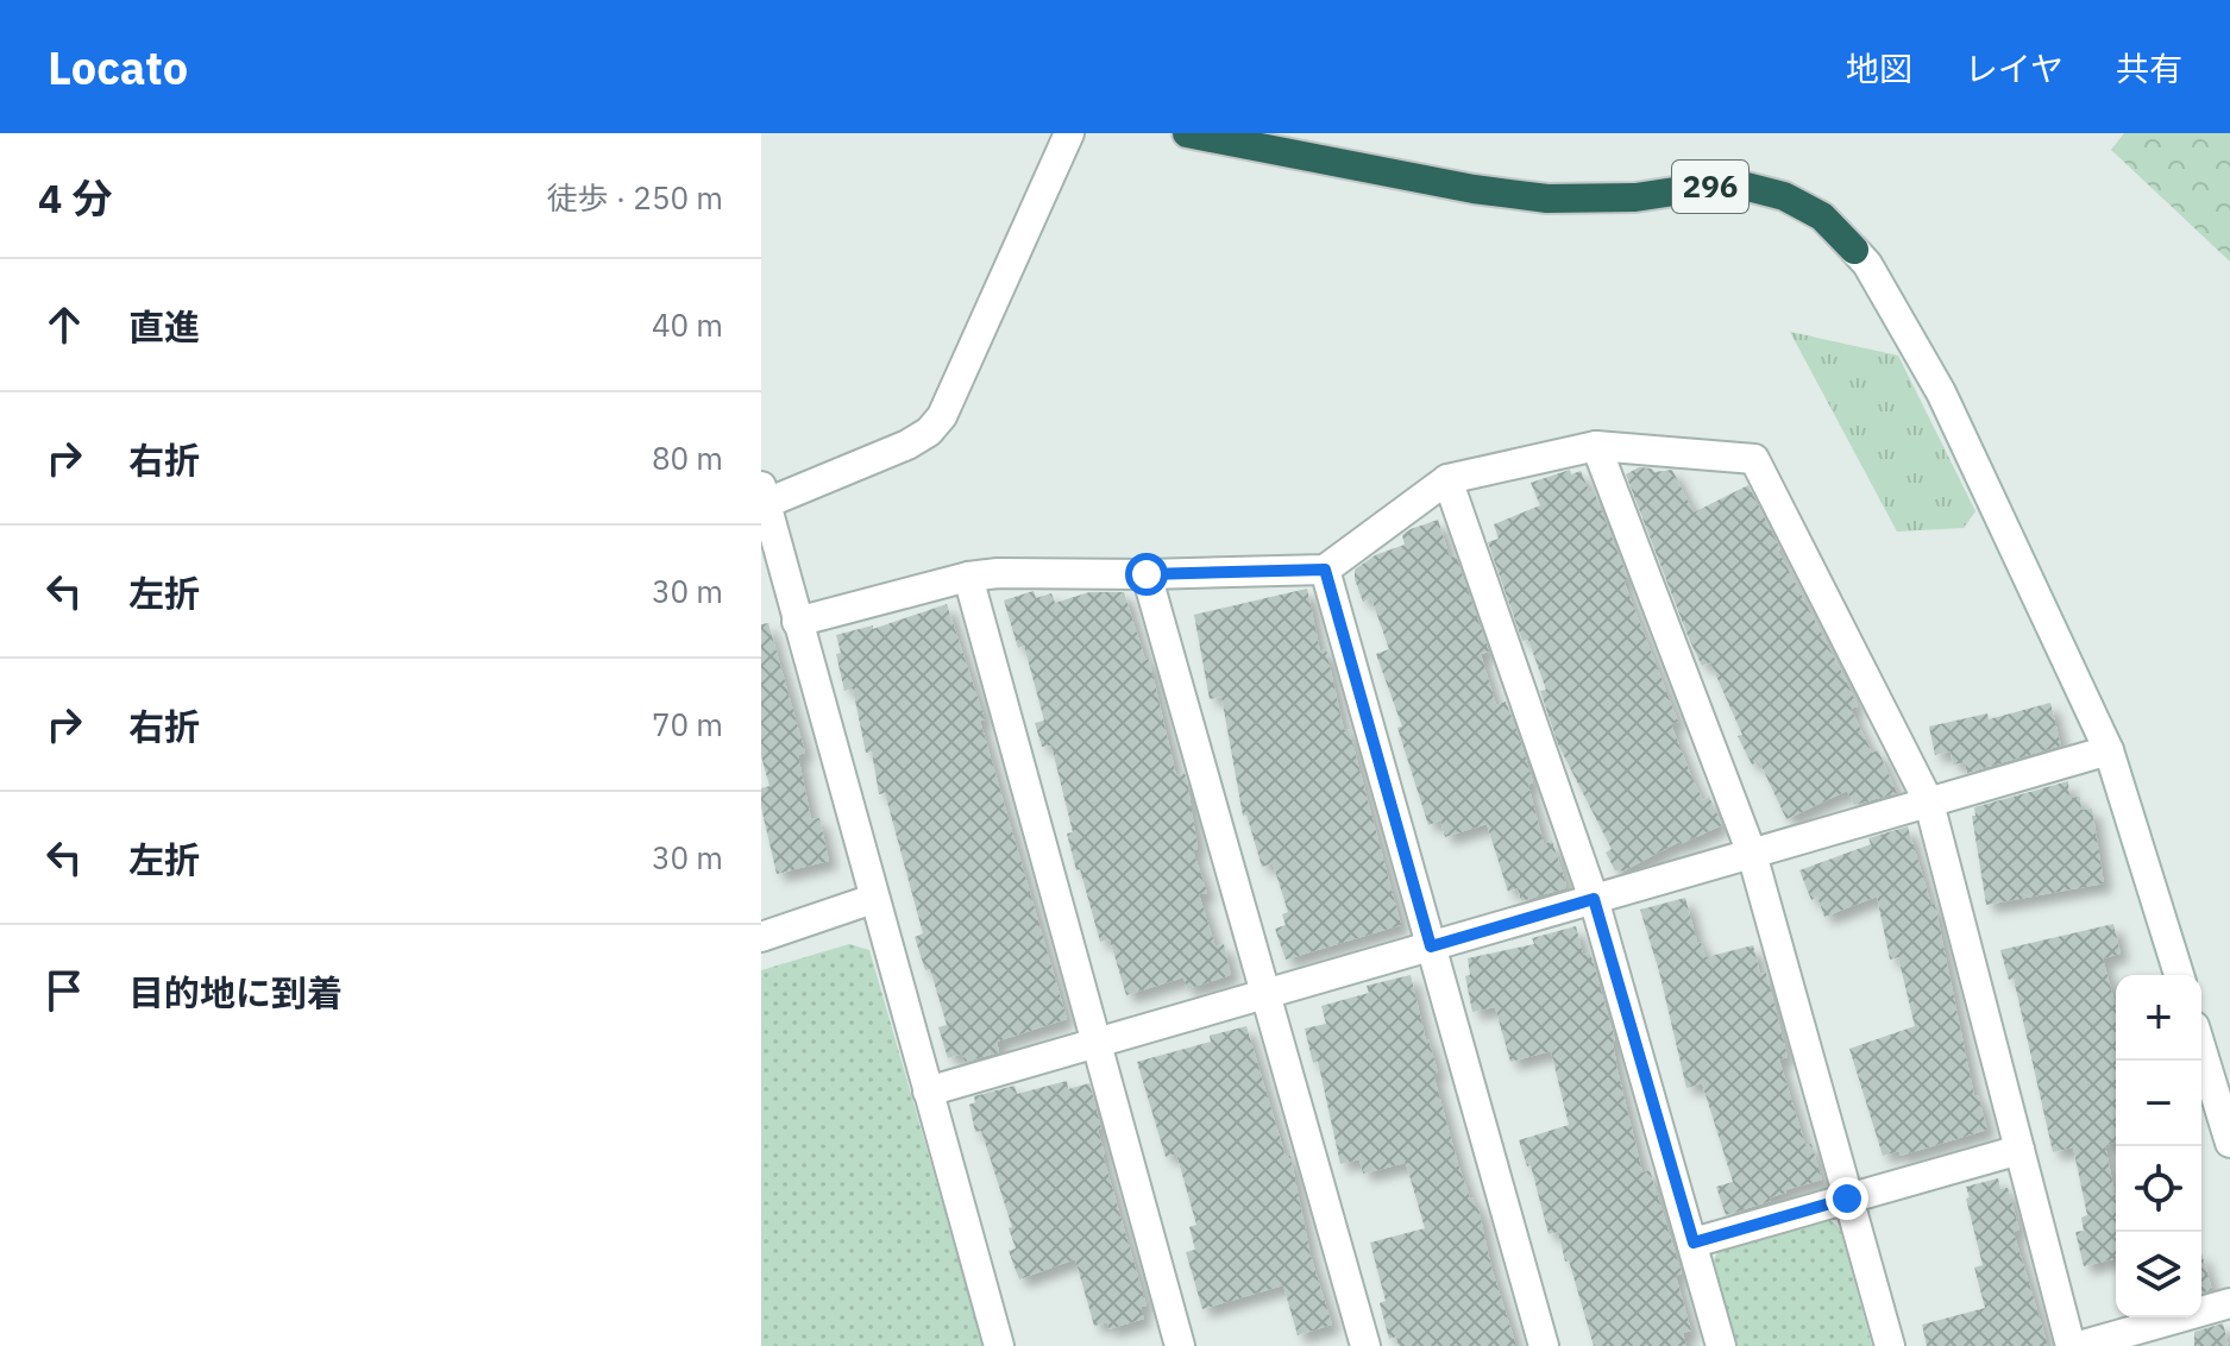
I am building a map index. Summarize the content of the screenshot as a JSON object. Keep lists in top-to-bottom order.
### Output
{
  "streets": {
    "highway": ["296"]
  },
  "page": {
    "header": "Locato",
    "nav": ["地図", "レイヤ", "共有"],
    "heading": ["4 分", "徒歩 · 250 m"],
    "list": [
      ["直進", "40 m"],
      ["右折", "80 m"],
      ["左折", "30 m"],
      ["右折", "70 m"],
      ["左折", "30 m"],
      "目的地に到着"
    ],
    "map_buttons": ["+", "−"]
  }
}
